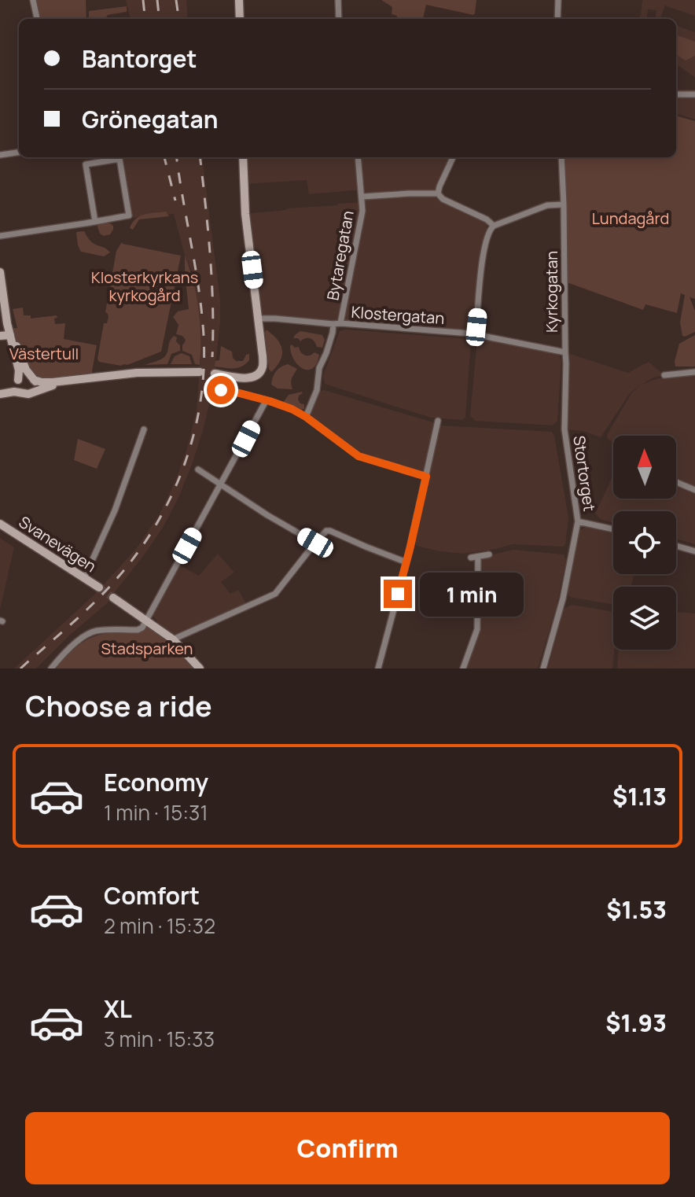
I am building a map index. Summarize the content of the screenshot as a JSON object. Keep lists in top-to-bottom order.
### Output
{
  "streets": {
    "street": [
      "Bytaregatan",
      "Kyrkogatan",
      "Klostergatan",
      "Stortorget",
      "Svanevägen"
    ]
  },
  "crossings": [
    ["Bytaregatan", "Klostergatan"],
    ["Kyrkogatan", "Klostergatan"],
    ["Kyrkogatan", "Stortorget"]
  ],
  "parks": [
    "Lundagård",
    "Klosterkyrkans kyrkogård",
    "Västertull",
    "Stadsparken"
  ],
  "north": "top",
  "page": {
    "banner": ["Bantorget", "Grönegatan"],
    "bubble": "1 min",
    "heading": "Choose a ride",
    "list": [
      {
        "name": "Economy",
        "note": "1 min · 15:31",
        "value": "$1.13"
      },
      {
        "name": "Comfort",
        "note": "2 min · 15:32",
        "value": "$1.53"
      },
      {
        "name": "XL",
        "note": "3 min · 15:33",
        "value": "$1.93"
      }
    ],
    "buttons": "Confirm"
  }
}
